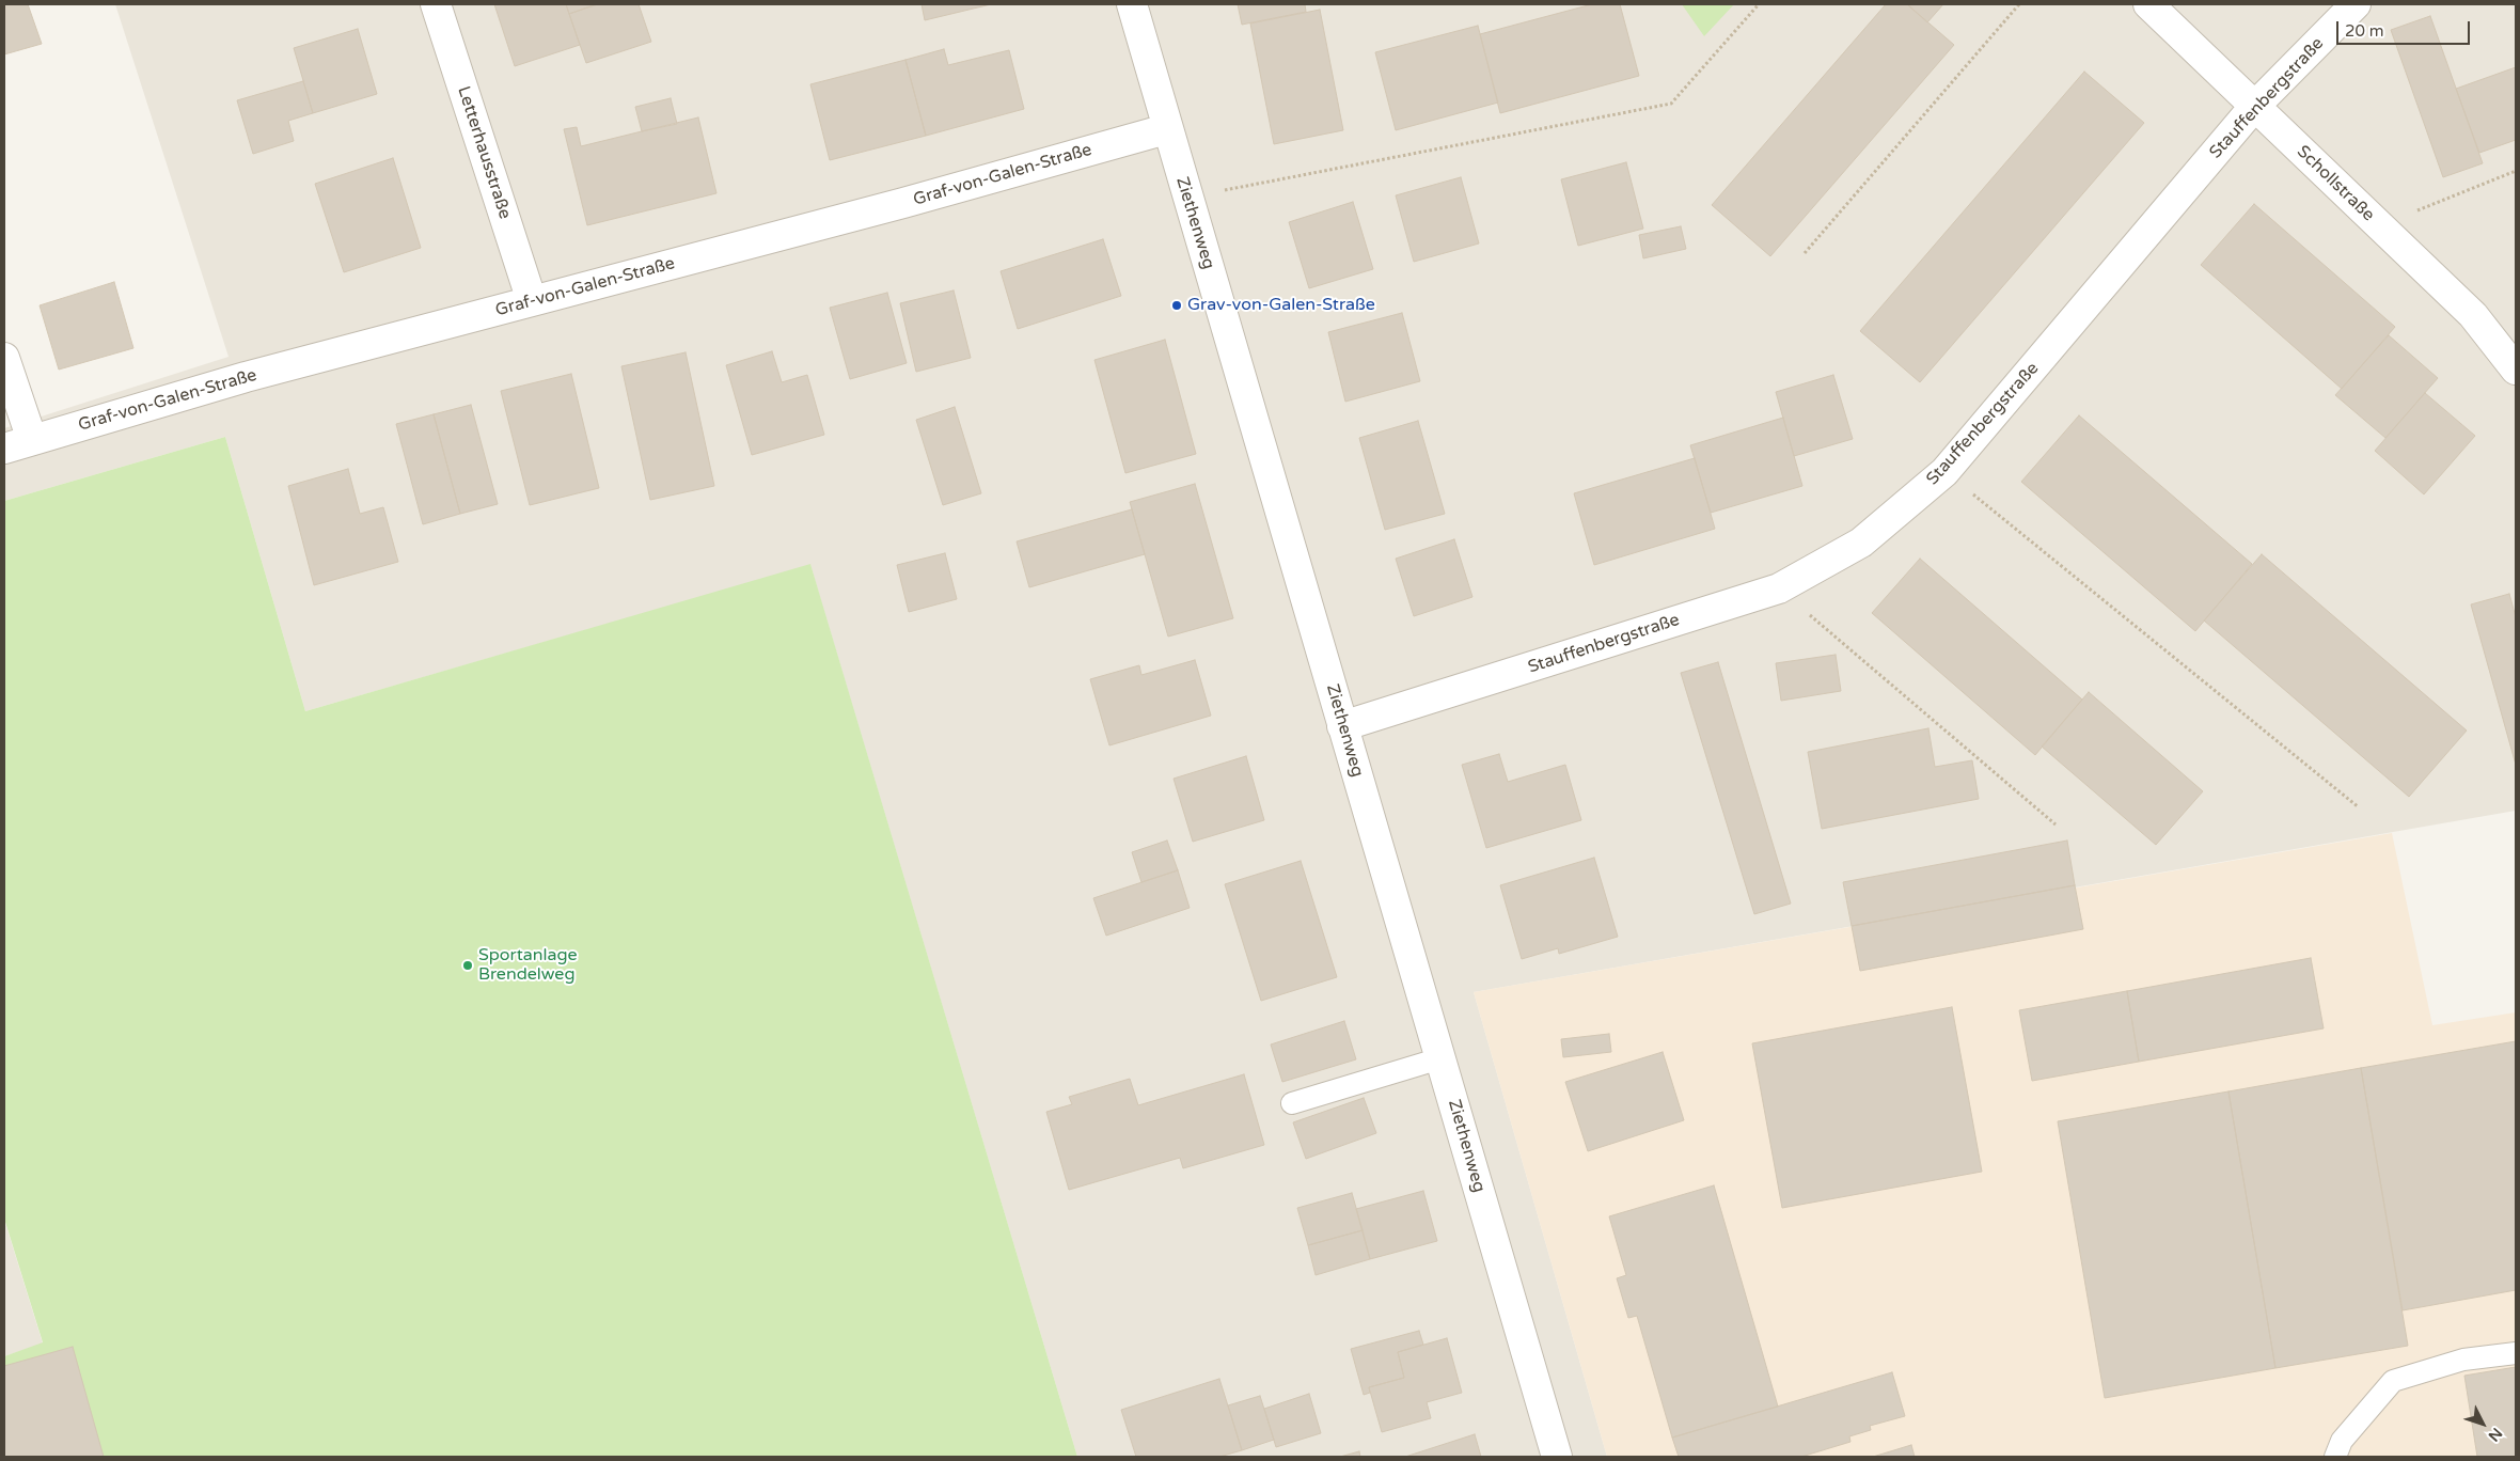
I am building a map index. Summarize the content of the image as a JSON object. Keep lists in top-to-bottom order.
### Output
{
  "streets": {
    "street": [
      "Stauffenbergstraße",
      "Letterhausstraße",
      "Graf-von-Galen-Straße",
      "Schollstraße",
      "Ziethenweg"
    ]
  },
  "crossings": [
    ["Stauffenbergstraße", "Schollstraße"],
    ["Stauffenbergstraße", "Ziethenweg"],
    ["Letterhausstraße", "Graf-von-Galen-Straße"],
    ["Graf-von-Galen-Straße", "Ziethenweg"]
  ],
  "places": ["Grav-von-Galen-Straße", "Sportanlage Brendelweg"],
  "scale_bar": "20 m",
  "north": "bottom right"
}
